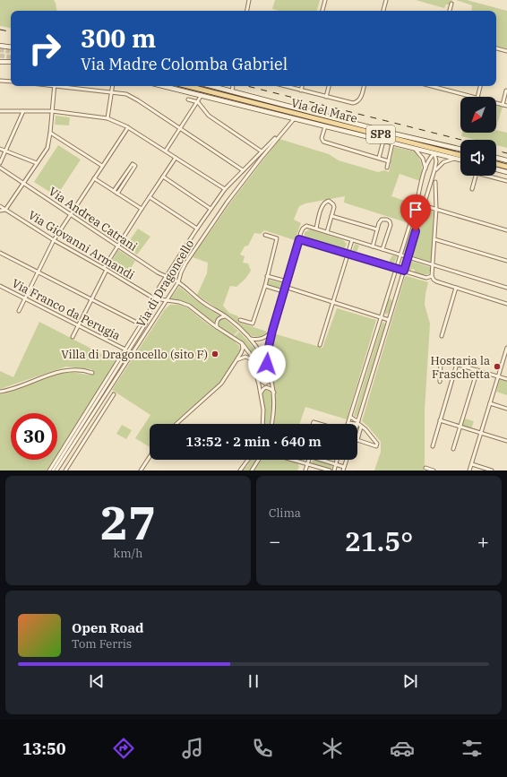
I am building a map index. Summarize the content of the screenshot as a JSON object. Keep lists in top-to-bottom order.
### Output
{
  "streets": {
    "main road": ["Via del Mare", "SP8"],
    "street": [
      "Via Andrea Catrani",
      "Via Giovanni Armandi",
      "Via di Dragoncello",
      "Via Franco da Perugia"
    ]
  },
  "crossings": [
    ["Via Andrea Catrani", "Via di Dragoncello"],
    ["Via Giovanni Armandi", "Via di Dragoncello"],
    ["Via di Dragoncello", "Via Franco da Perugia"]
  ],
  "places": ["Villa di Dragoncello (sito F)", "Hostaria la Fraschetta"],
  "north": "bottom left",
  "page": {
    "turn": ["300 m", "Via Madre Colomba Gabriel"],
    "limit": "30",
    "trip": "13:52 · 2 min · 640 m",
    "tile": [
      ["27", "km/h"],
      "Clima"
    ],
    "heat": ["−", "21.5°", "+"],
    "song": ["Open Road", "Tom Ferris"],
    "tabs": "13:50"
  }
}
